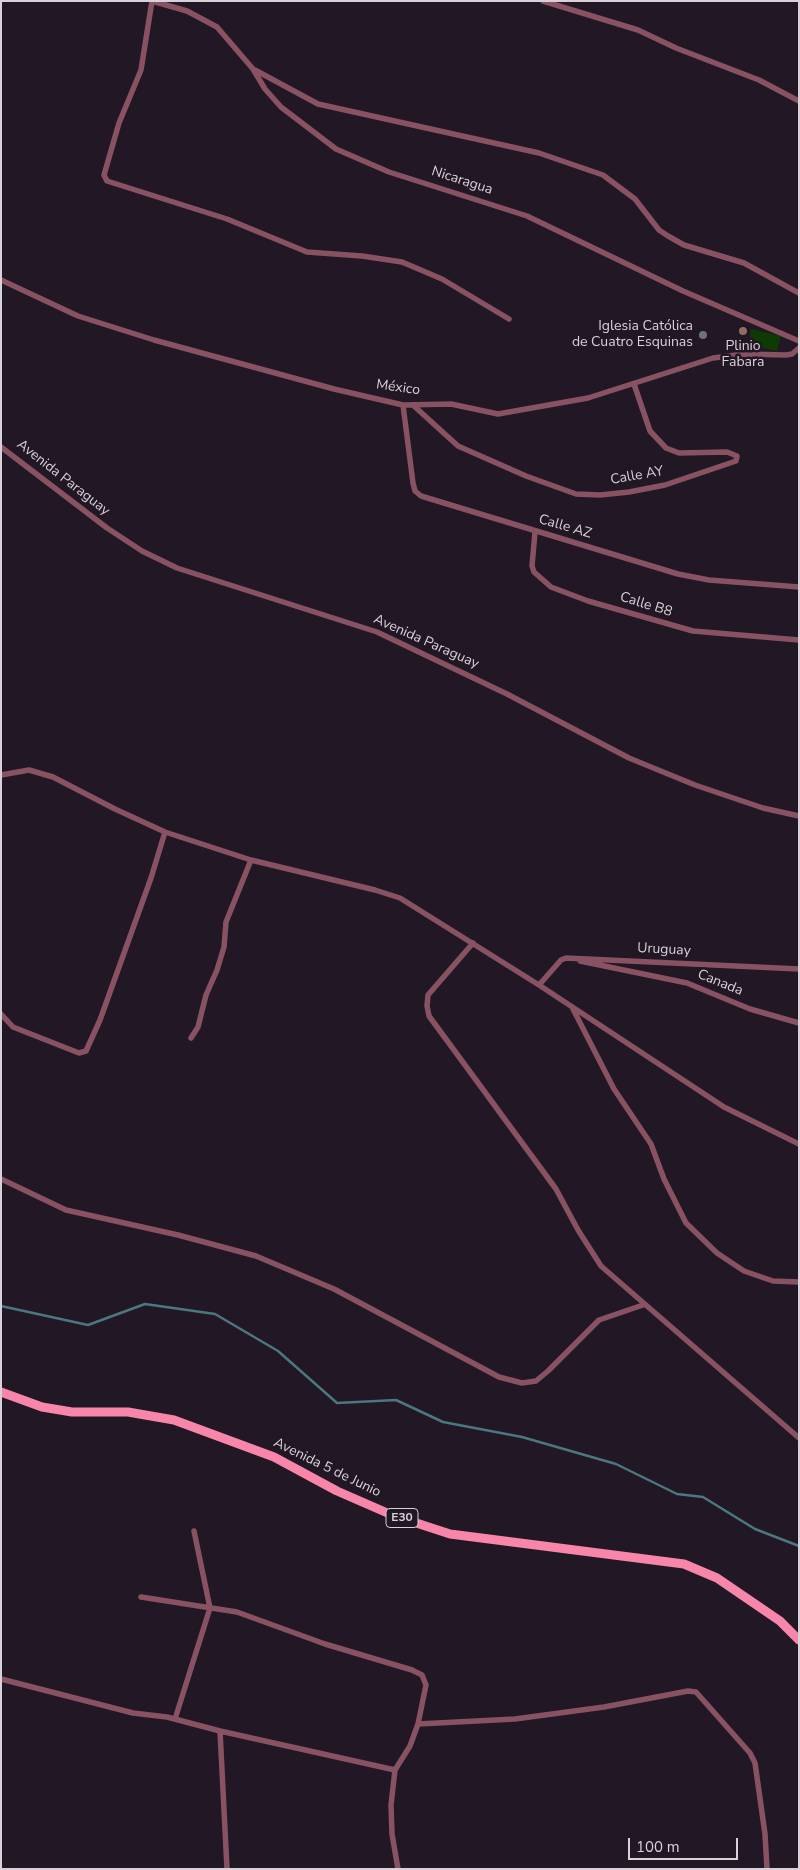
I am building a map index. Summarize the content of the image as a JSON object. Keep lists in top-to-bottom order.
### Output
{
  "streets": {
    "main road": ["Avenida 5 de Junio", "E30"],
    "street": [
      "Nicaragua",
      "México",
      "Calle AY",
      "Avenida Paraguay",
      "Calle AZ",
      "Calle B8",
      "Uruguay",
      "Canada"
    ]
  },
  "crossings": [
    ["México", "Calle AY"],
    ["México", "Calle AZ"],
    ["Calle AZ", "Calle B8"],
    ["Uruguay", "Canada"]
  ],
  "places": ["Plinio Fabara", "Iglesia Católica de Cuatro Esquinas"],
  "scale_bar": "100 m"
}
